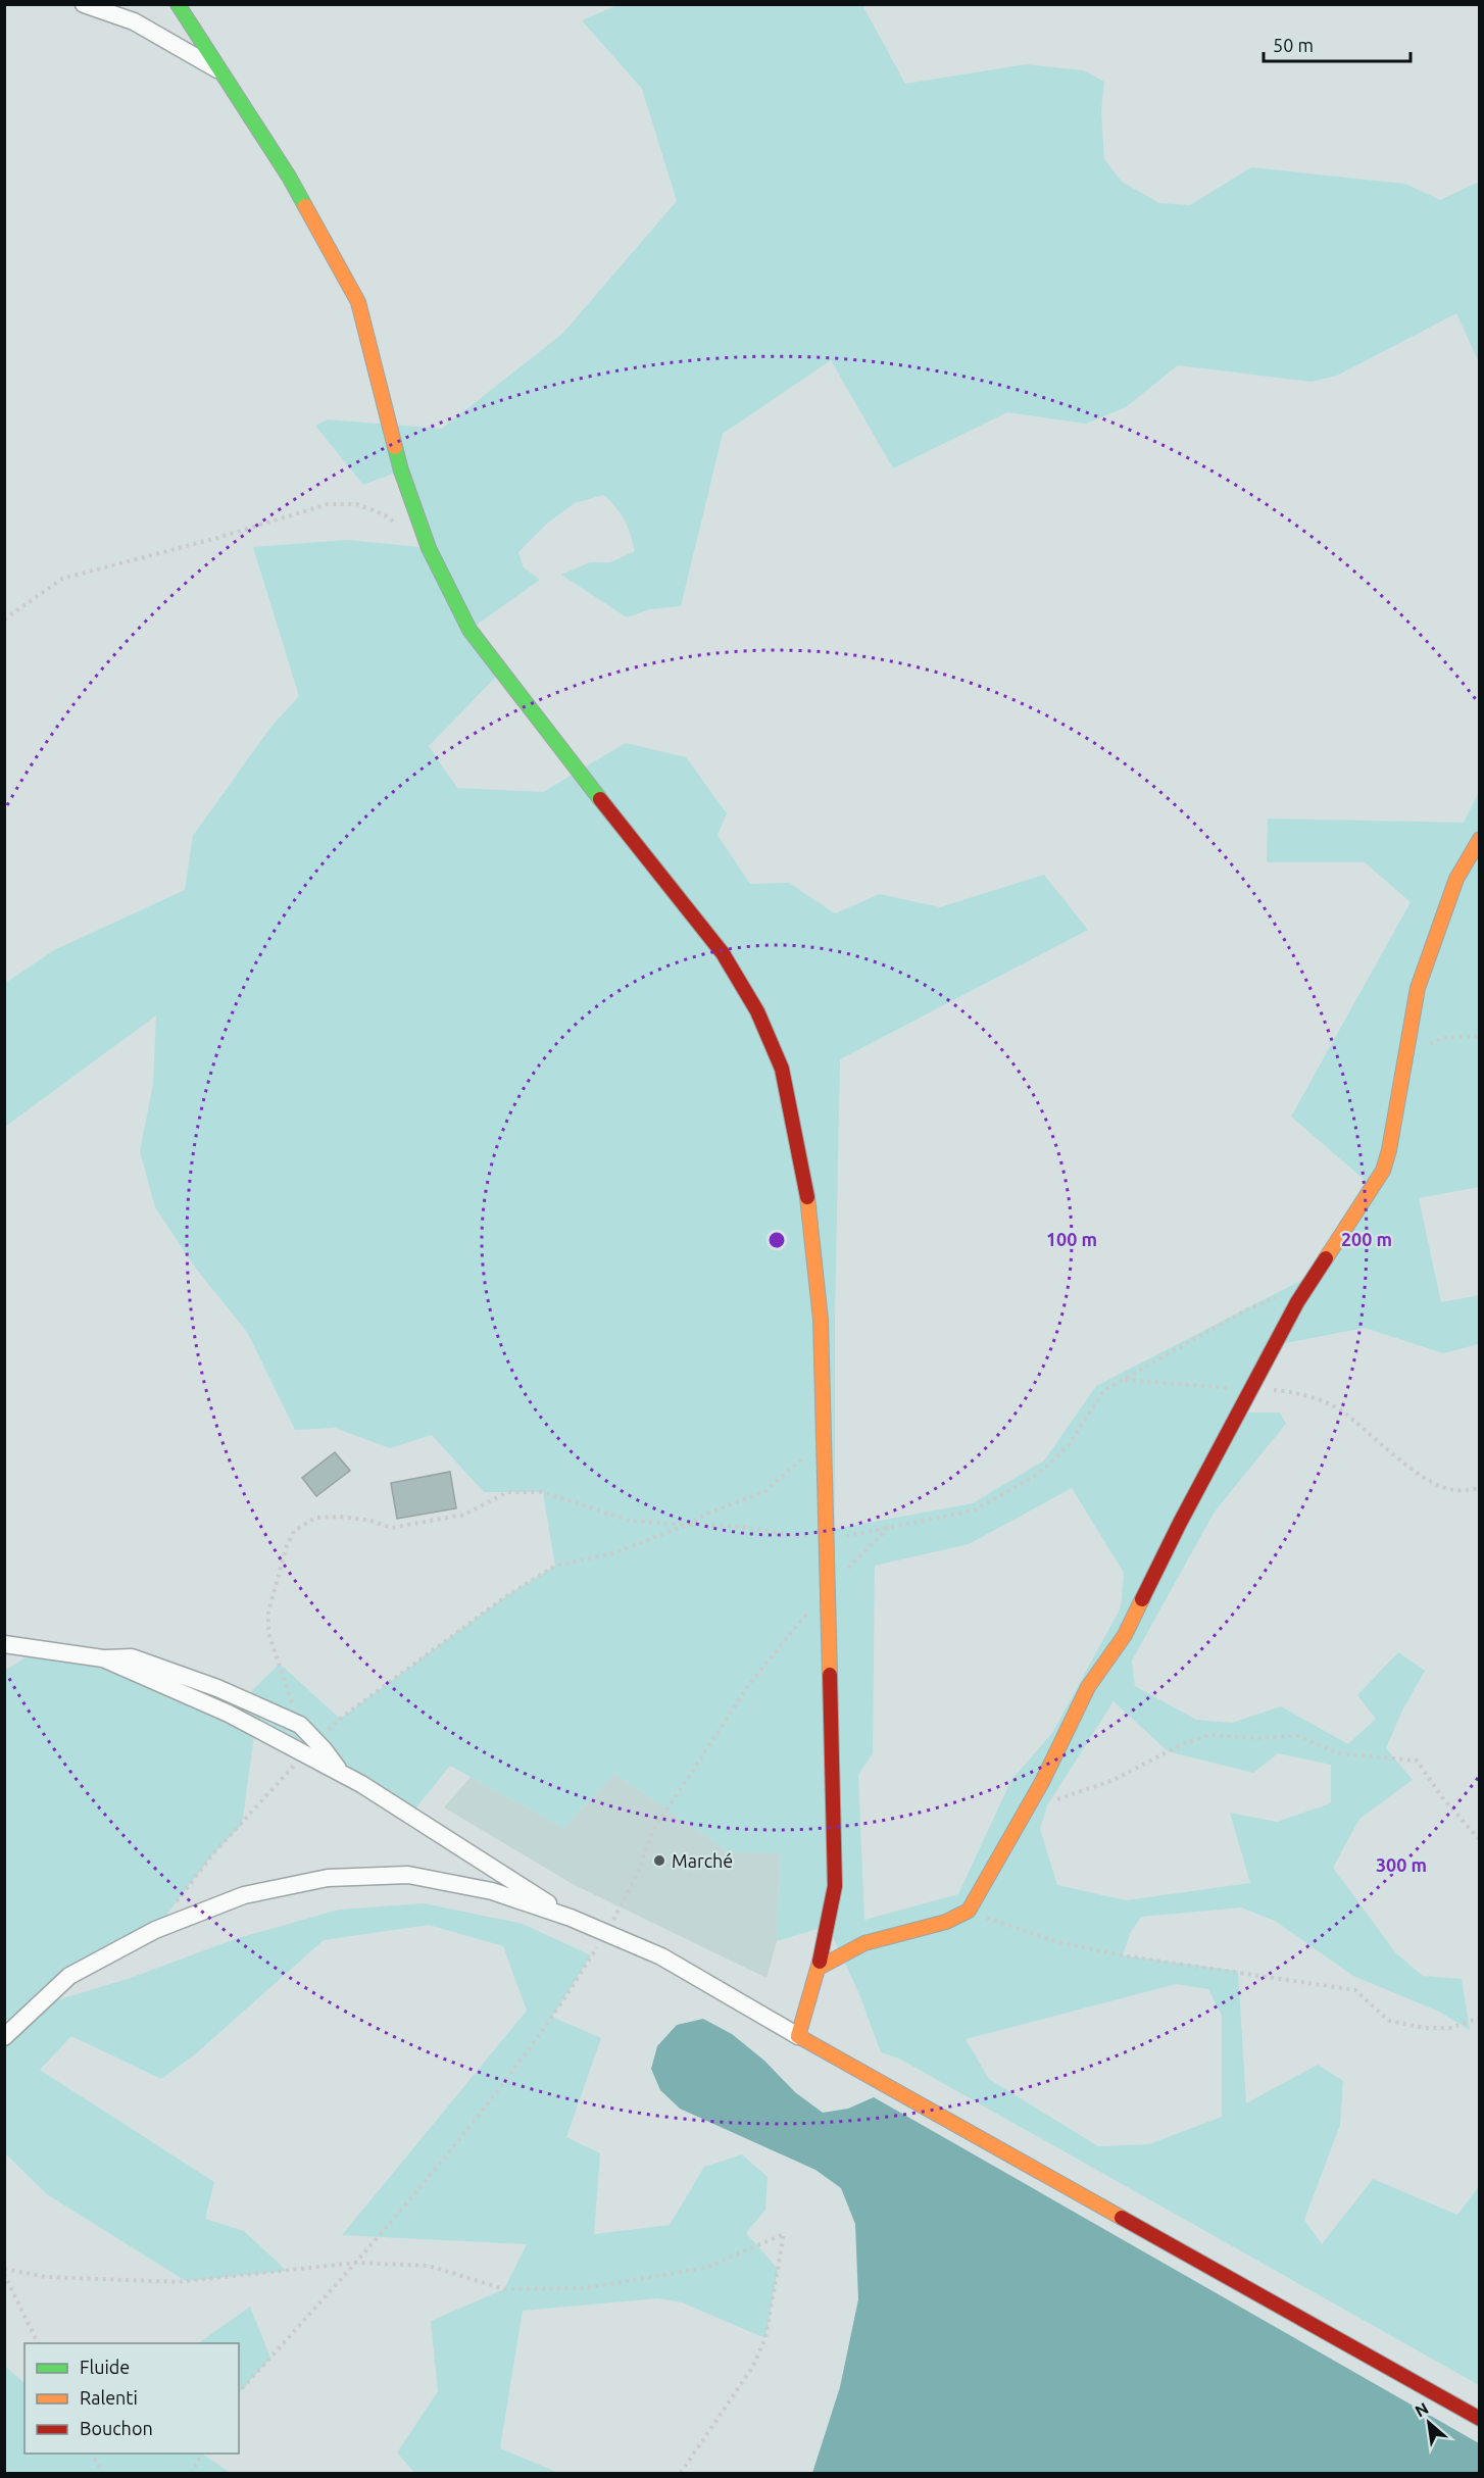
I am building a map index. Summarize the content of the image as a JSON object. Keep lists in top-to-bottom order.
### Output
{
  "places": ["Marché"],
  "legend": ["Fluide", "Ralenti", "Bouchon"],
  "scale_bar": "50 m",
  "north": "top left",
  "rings": ["100 m", "200 m", "300 m"]
}
